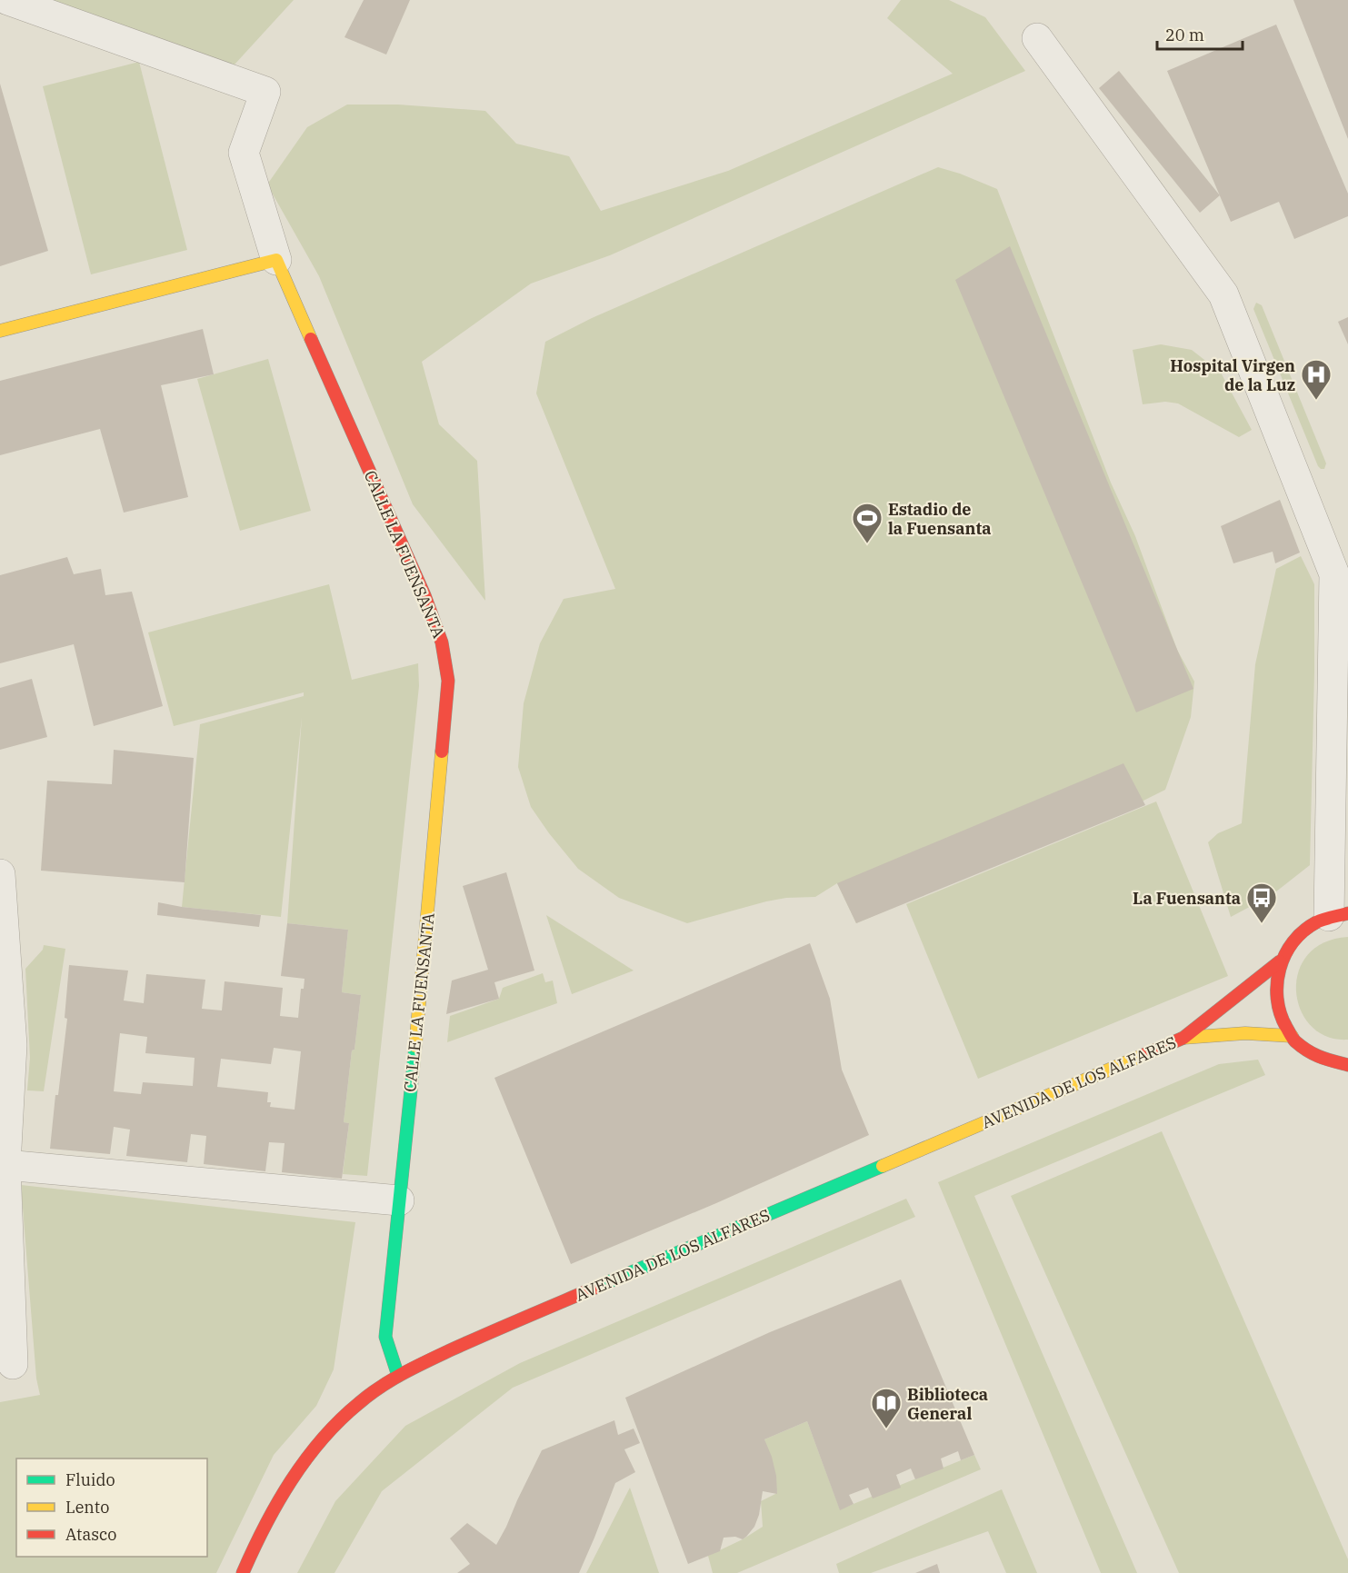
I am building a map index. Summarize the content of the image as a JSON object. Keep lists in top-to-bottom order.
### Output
{
  "streets": {
    "street": ["CALLE LA FUENSANTA", "AVENIDA DE LOS ALFARES"]
  },
  "crossings": [
    ["CALLE LA FUENSANTA", "AVENIDA DE LOS ALFARES"]
  ],
  "places": {
    "hospital": ["Hospital Virgen de la Luz"],
    "sports": ["Estadio de la Fuensanta"],
    "bus stop": ["La Fuensanta"],
    "library": ["Biblioteca General"]
  },
  "legend": ["Fluido", "Lento", "Atasco"],
  "scale_bar": "20 m"
}
